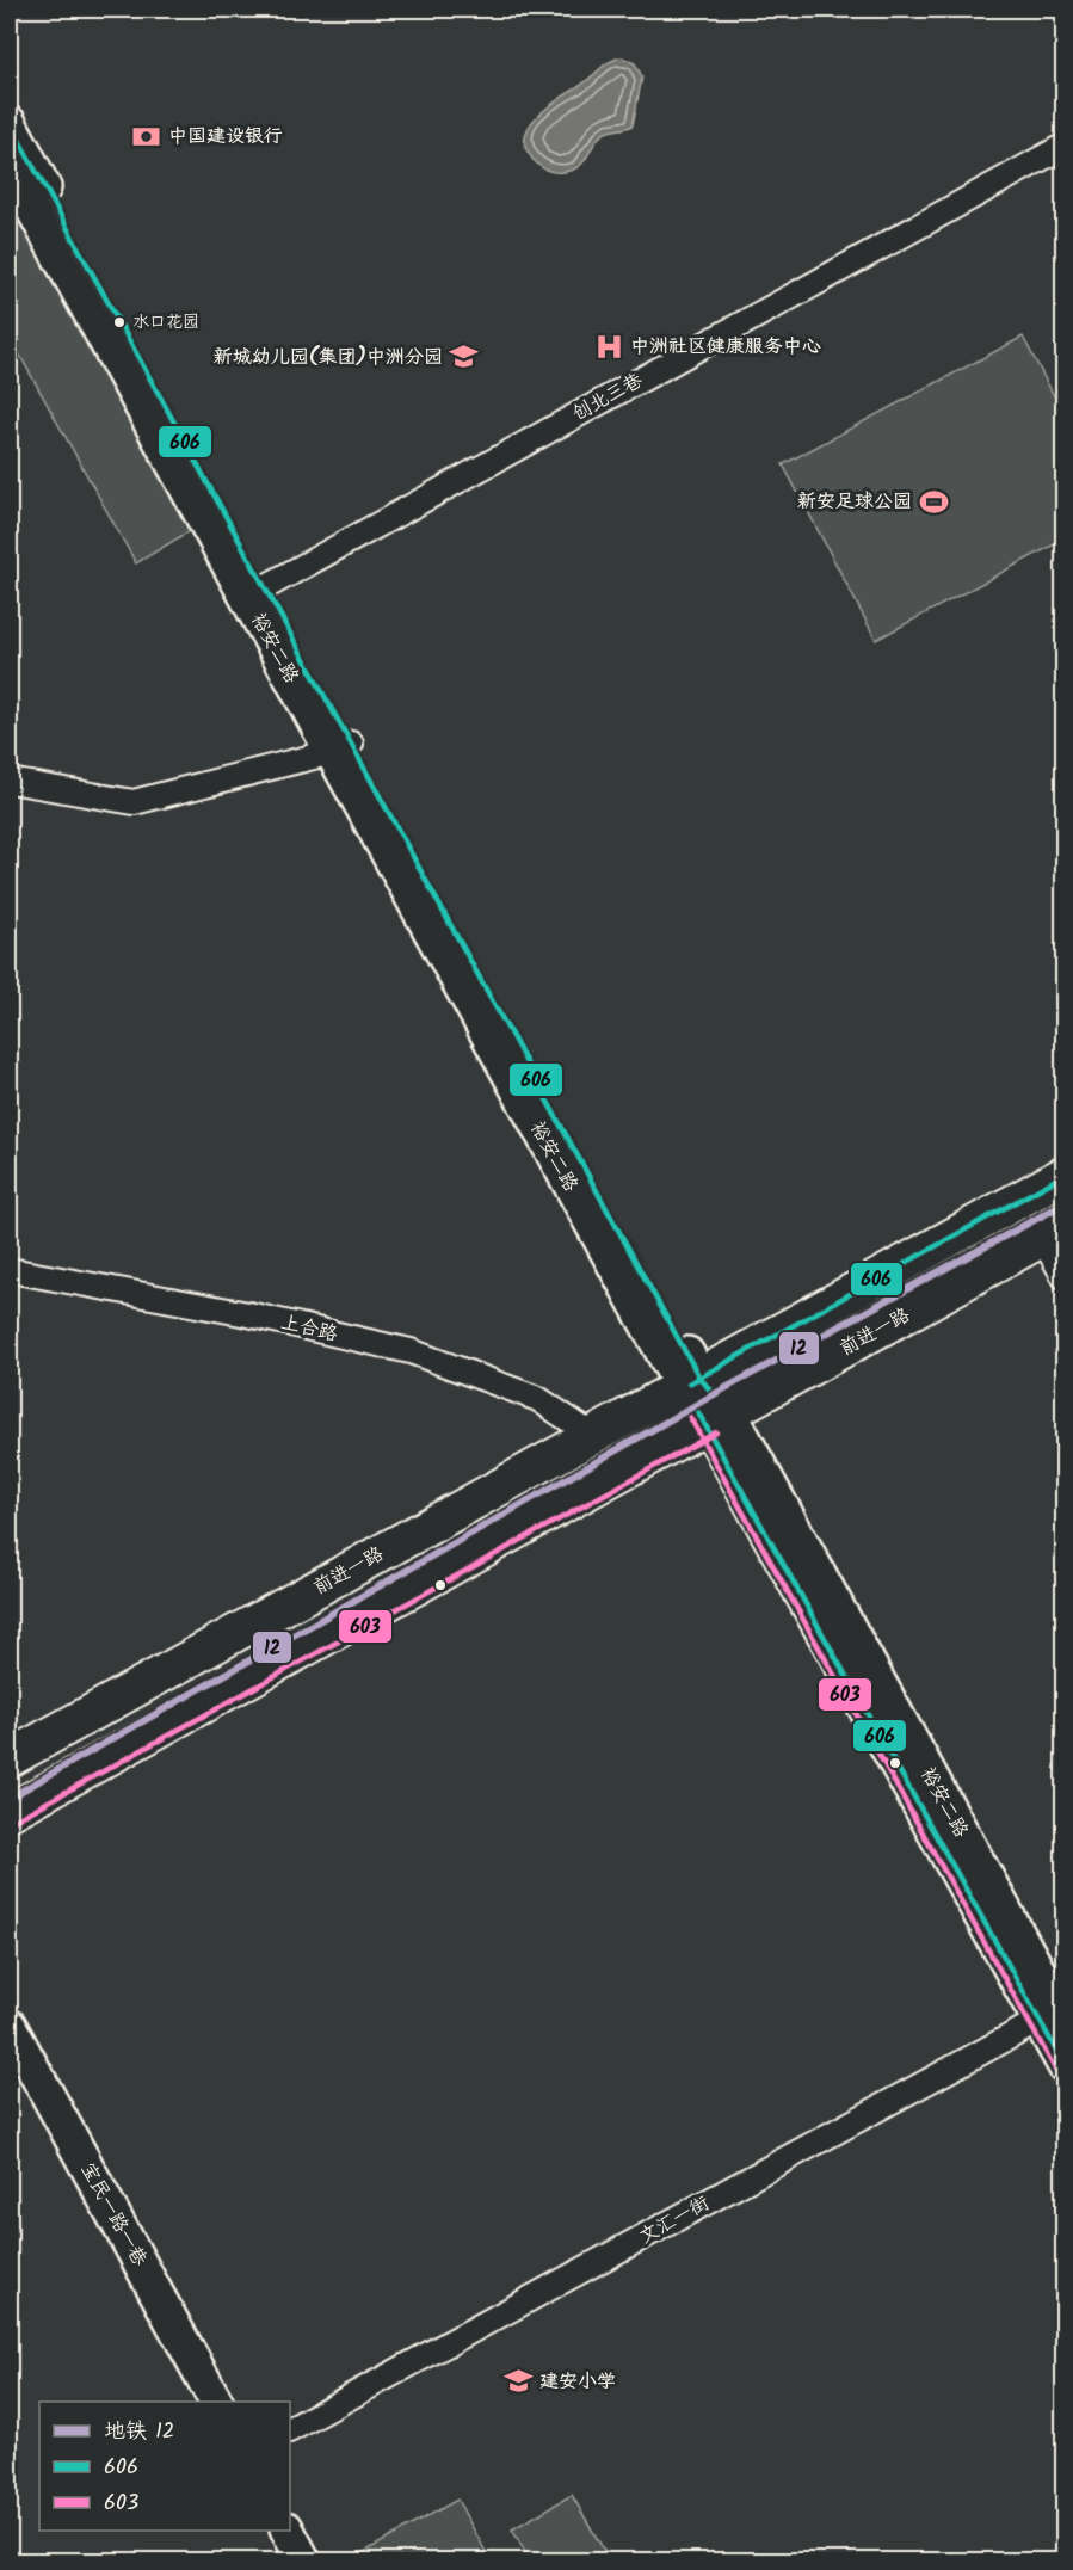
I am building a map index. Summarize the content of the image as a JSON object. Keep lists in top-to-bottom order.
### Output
{
  "streets": {
    "main road": ["裕安二路", "前进一路", "宝民一路一巷"],
    "street": ["创北三巷", "上合路", "文汇一街"]
  },
  "crossings": [
    ["创北三巷", "裕安二路"],
    ["裕安二路", "前进一路"],
    ["裕安二路", "文汇一街"],
    ["上合路", "前进一路"]
  ],
  "places": {
    "bank": ["中国建设银行"],
    "other": ["水口花园"],
    "hospital": ["中洲社区健康服务中心"],
    "school or university": ["新城幼儿园(集团)中洲分园", "建安小学"],
    "sports": ["新安足球公园"]
  },
  "lines": ["transit line 606", "metro line 12", "transit line 603"],
  "legend": ["地铁 12", "606", "603"]
}
